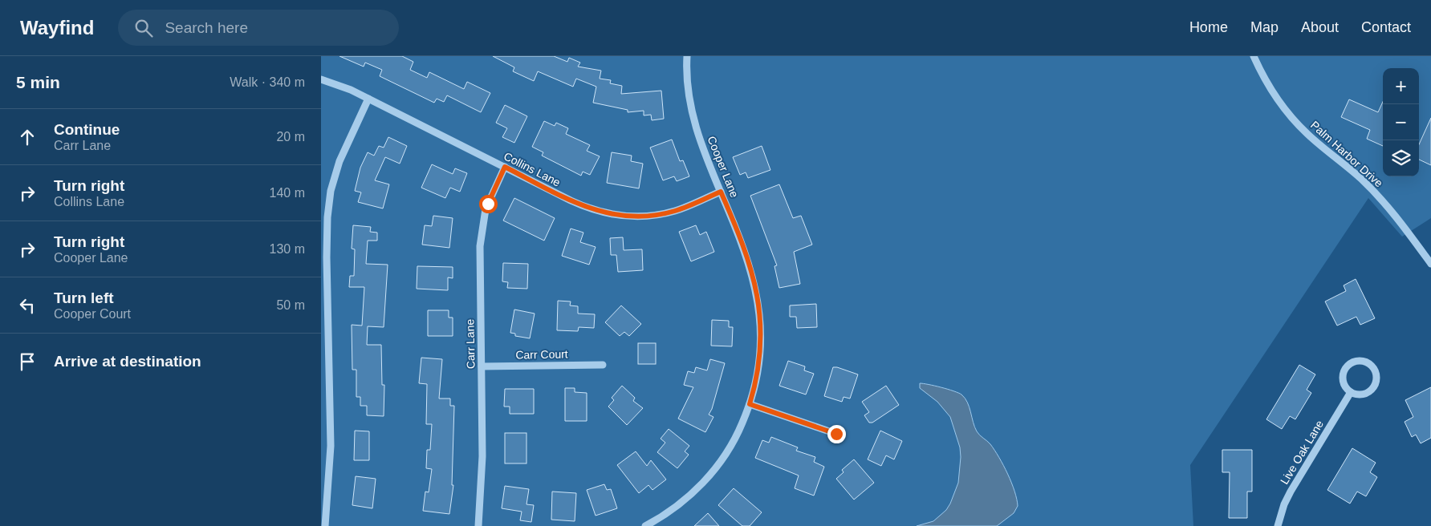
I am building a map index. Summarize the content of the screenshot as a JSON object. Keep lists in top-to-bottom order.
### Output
{
  "streets": {
    "street": [
      "Palm Harbor Drive",
      "Cooper Lane",
      "Collins Lane",
      "Carr Lane",
      "Carr Court",
      "Live Oak Lane"
    ]
  },
  "crossings": [
    ["Cooper Lane", "Collins Lane"],
    ["Collins Lane", "Carr Lane"],
    ["Carr Lane", "Carr Court"]
  ],
  "page": {
    "header": "Wayfind",
    "search": "Search here",
    "nav": [
      "Home",
      "Map",
      "About",
      "Contact"
    ],
    "heading": ["5 min", "Walk · 340 m"],
    "map_buttons": ["+", "−"],
    "list": [
      ["Continue", "Carr Lane", "20 m"],
      ["Turn right", "Collins Lane", "140 m"],
      ["Turn right", "Cooper Lane", "130 m"],
      ["Turn left", "Cooper Court", "50 m"],
      "Arrive at destination"
    ]
  }
}
